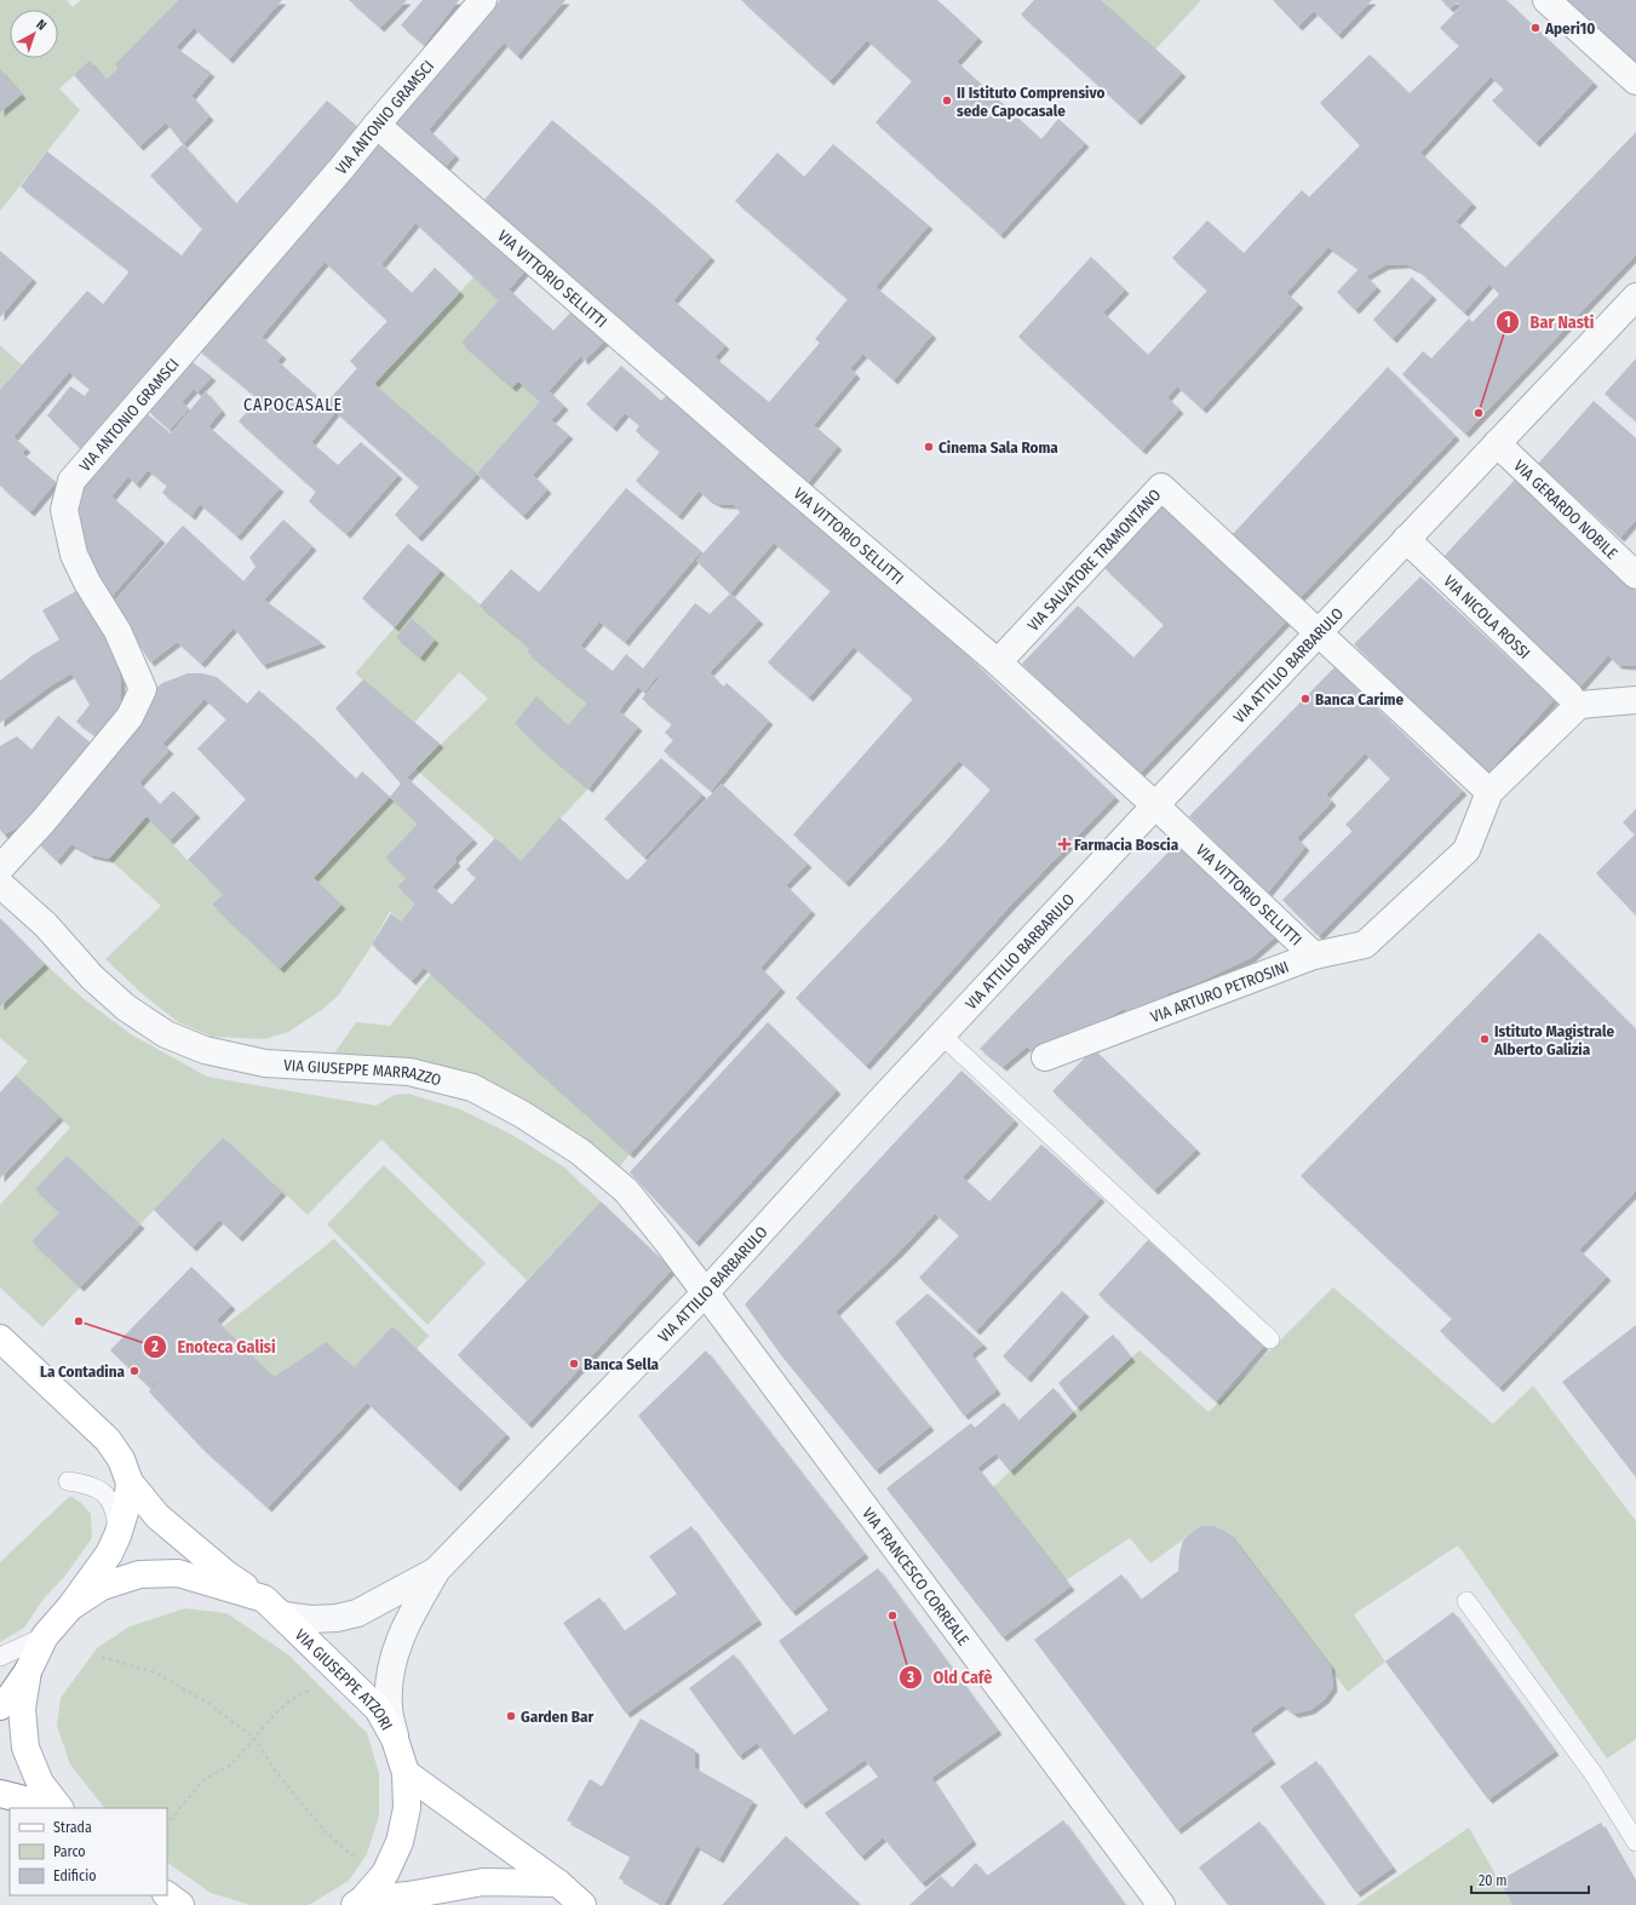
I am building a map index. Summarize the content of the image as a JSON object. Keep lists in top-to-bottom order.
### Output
{
  "streets": {
    "main road": ["VIA GIUSEPPE ATZORI"],
    "street": [
      "VIA ANTONIO GRAMSCI",
      "VIA VITTORIO SELLITTI",
      "VIA GERARDO NOBILE",
      "VIA SALVATORE TRAMONTANO",
      "VIA NICOLA ROSSI",
      "VIA ATTILIO BARBARULO",
      "VIA ARTURO PETROSINI",
      "VIA GIUSEPPE MARRAZZO",
      "VIA FRANCESCO CORREALE"
    ]
  },
  "crossings": [
    ["VIA ANTONIO GRAMSCI", "VIA VITTORIO SELLITTI"],
    ["VIA VITTORIO SELLITTI", "VIA SALVATORE TRAMONTANO"],
    ["VIA VITTORIO SELLITTI", "VIA ATTILIO BARBARULO"],
    ["VIA VITTORIO SELLITTI", "VIA ARTURO PETROSINI"],
    ["VIA GERARDO NOBILE", "VIA ATTILIO BARBARULO"],
    ["VIA SALVATORE TRAMONTANO", "VIA ATTILIO BARBARULO"],
    ["VIA SALVATORE TRAMONTANO", "VIA ARTURO PETROSINI"],
    ["VIA NICOLA ROSSI", "VIA ATTILIO BARBARULO"],
    ["VIA ATTILIO BARBARULO", "VIA GIUSEPPE MARRAZZO"],
    ["VIA ATTILIO BARBARULO", "VIA FRANCESCO CORREALE"],
    ["VIA ATTILIO BARBARULO", "VIA GIUSEPPE ATZORI"],
    ["VIA GIUSEPPE MARRAZZO", "VIA FRANCESCO CORREALE"]
  ],
  "districts": ["CAPOCASALE"],
  "places": {
    "other": [
      "Aperi10",
      "II Istituto Comprensivo sede Capocasale",
      "Bar Nasti",
      "Cinema Sala Roma",
      "Banca Carime",
      "Istituto Magistrale Alberto Galizia",
      "Enoteca Galisi",
      "Banca Sella",
      "La Contadina",
      "Old Cafè",
      "Garden Bar"
    ],
    "health": ["Farmacia Boscia"]
  },
  "legend": ["Strada", "Parco", "Edificio"],
  "scale_bar": "20 m",
  "north": "top right"
}
